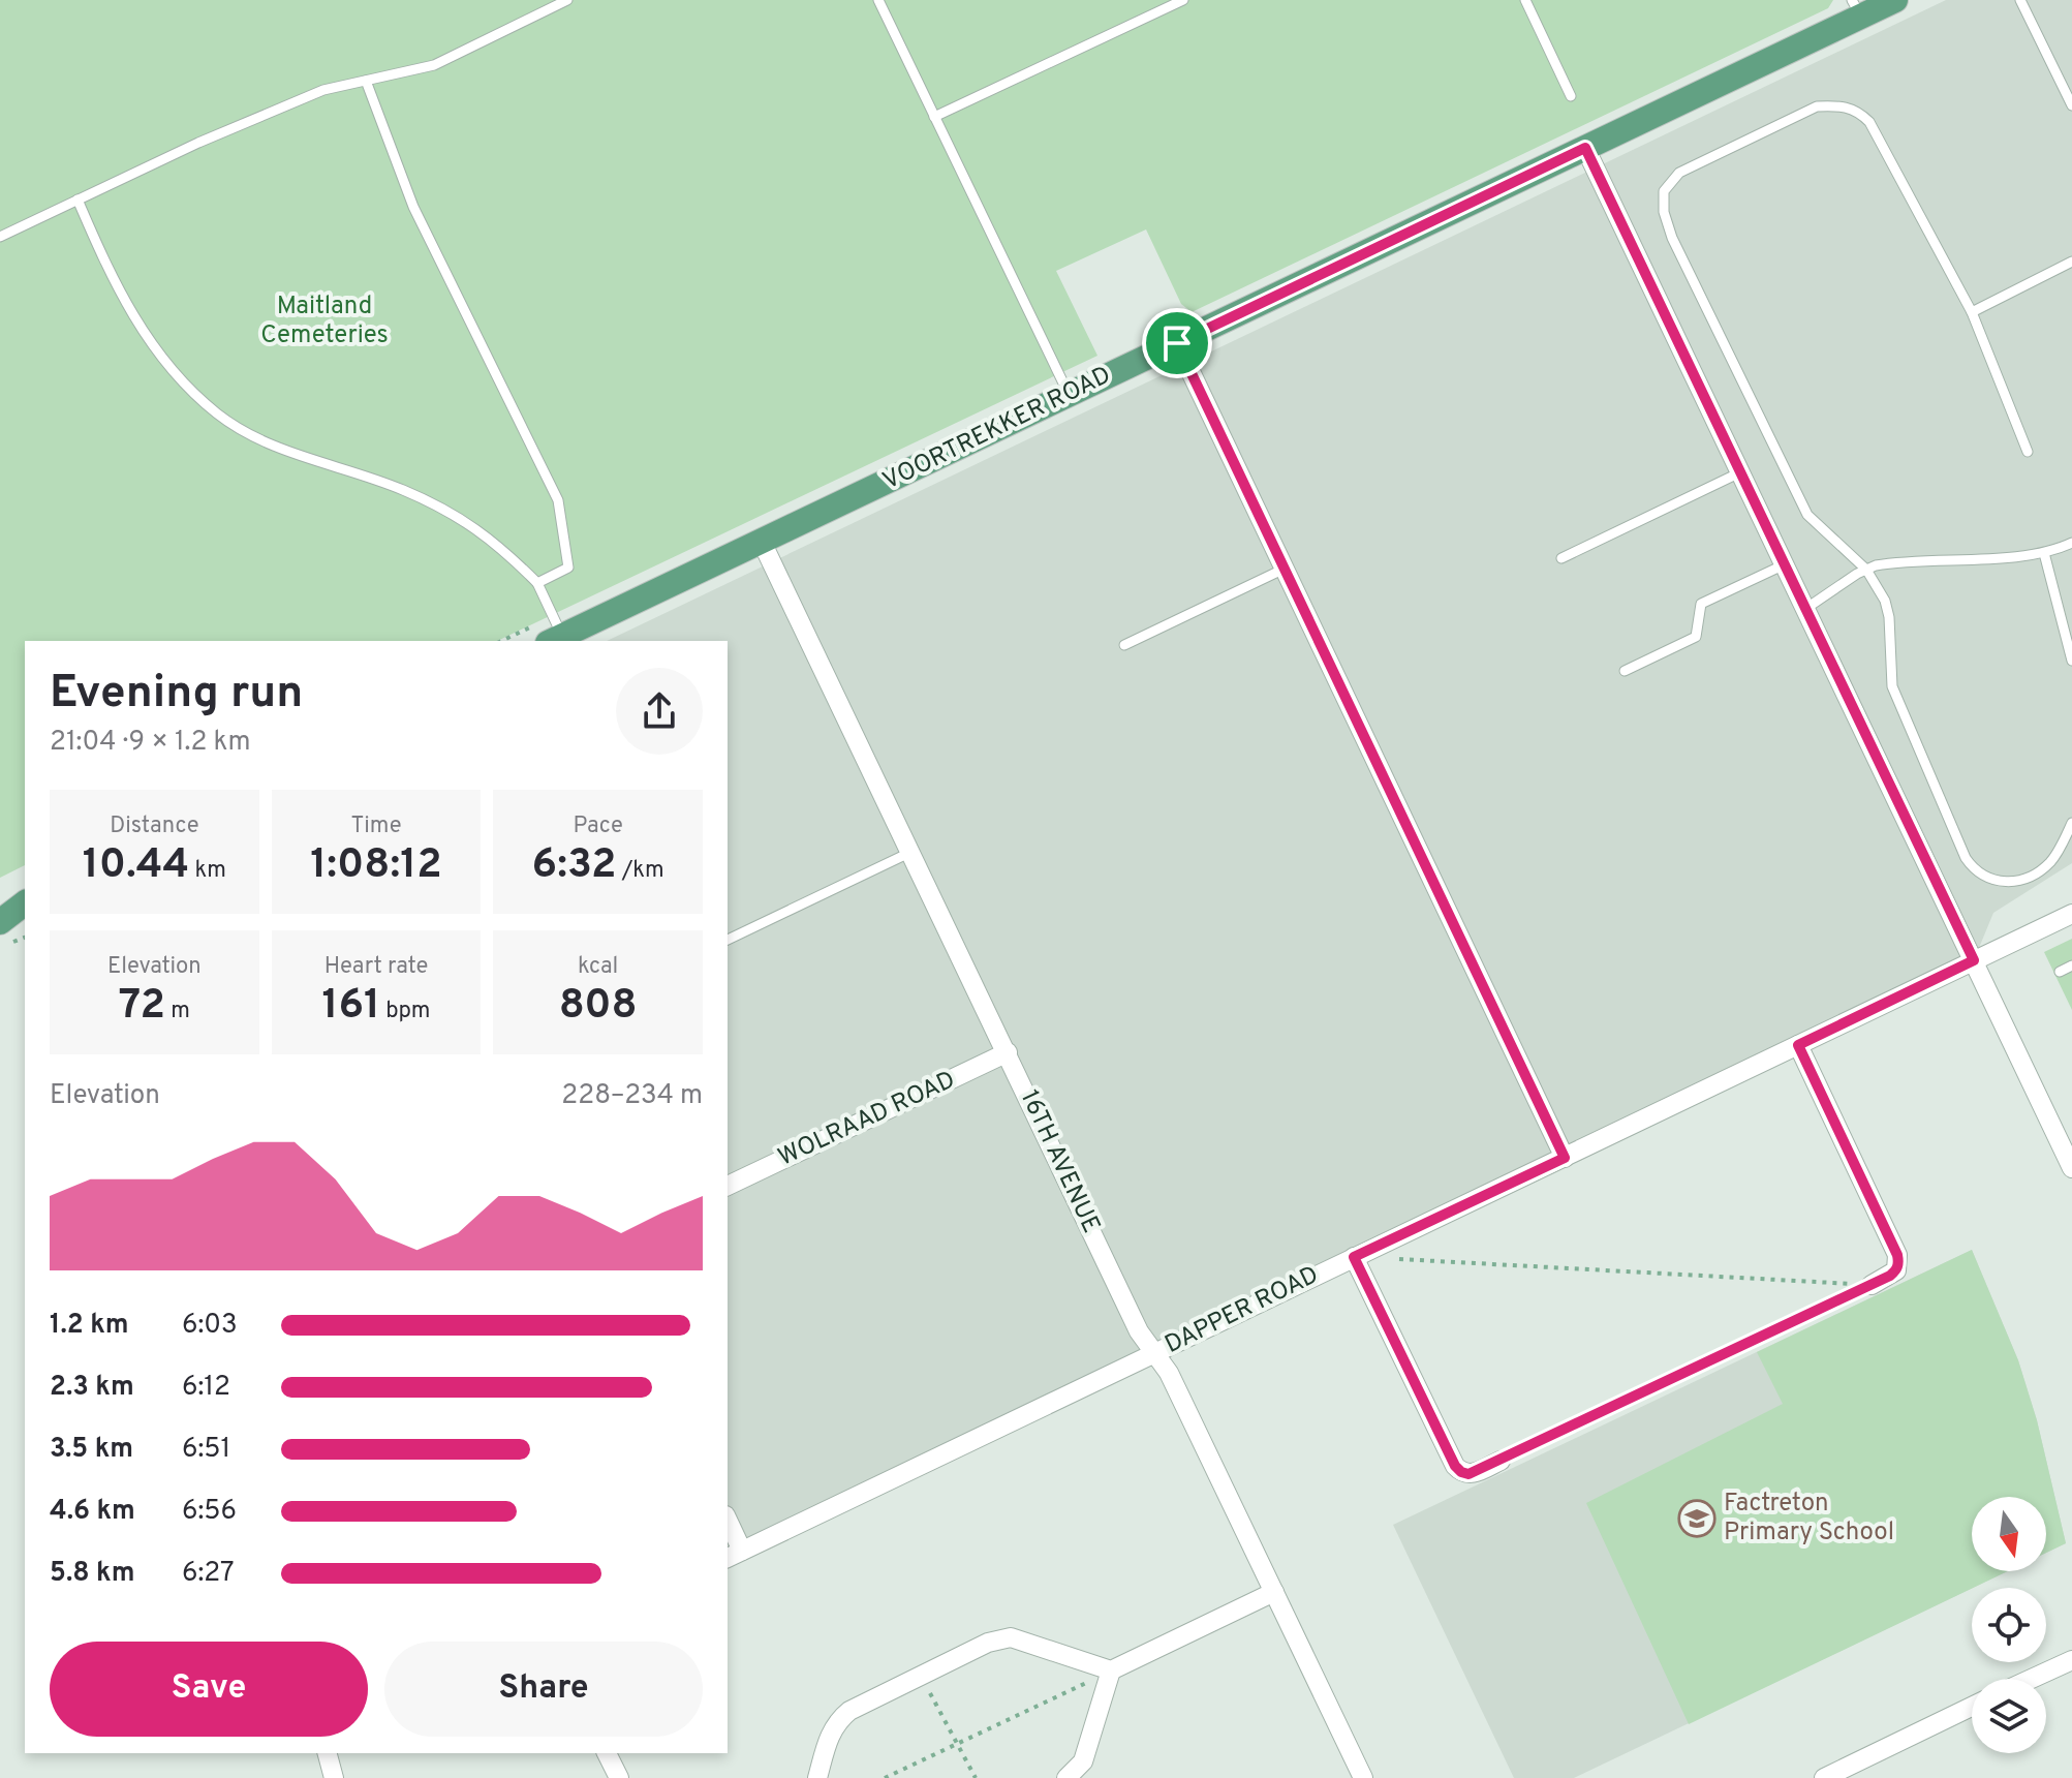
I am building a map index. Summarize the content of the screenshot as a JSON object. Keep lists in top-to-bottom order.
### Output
{
  "streets": {
    "main road": ["VOORTREKKER ROAD"],
    "street": ["WOLRAAD ROAD", "16TH AVENUE", "DAPPER ROAD"]
  },
  "crossings": [
    ["VOORTREKKER ROAD", "16TH AVENUE"],
    ["WOLRAAD ROAD", "16TH AVENUE"],
    ["16TH AVENUE", "DAPPER ROAD"]
  ],
  "parks": ["Maitland Cemeteries"],
  "places": {
    "school or university": ["Factreton Primary School"]
  },
  "north": "bottom",
  "page": {
    "heading": ["Evening run", "21:04 · 9 × 1.2 km"],
    "stats": [
      ["Distance", "10.44 km"],
      ["Time", "1:08:12"],
      ["Pace", "6:32 /km"],
      ["Elevation", "72 m"],
      ["Heart rate", "161 bpm"],
      ["kcal", "808"]
    ],
    "chart": ["Elevation", "228–234 m"],
    "list": [
      {
        "name": "1.2 km",
        "note": "6:03"
      },
      {
        "name": "2.3 km",
        "note": "6:12"
      },
      {
        "name": "3.5 km",
        "note": "6:51"
      },
      {
        "name": "4.6 km",
        "note": "6:56"
      },
      {
        "name": "5.8 km",
        "note": "6:27"
      }
    ],
    "buttons": ["Save", "Share"]
  }
}
